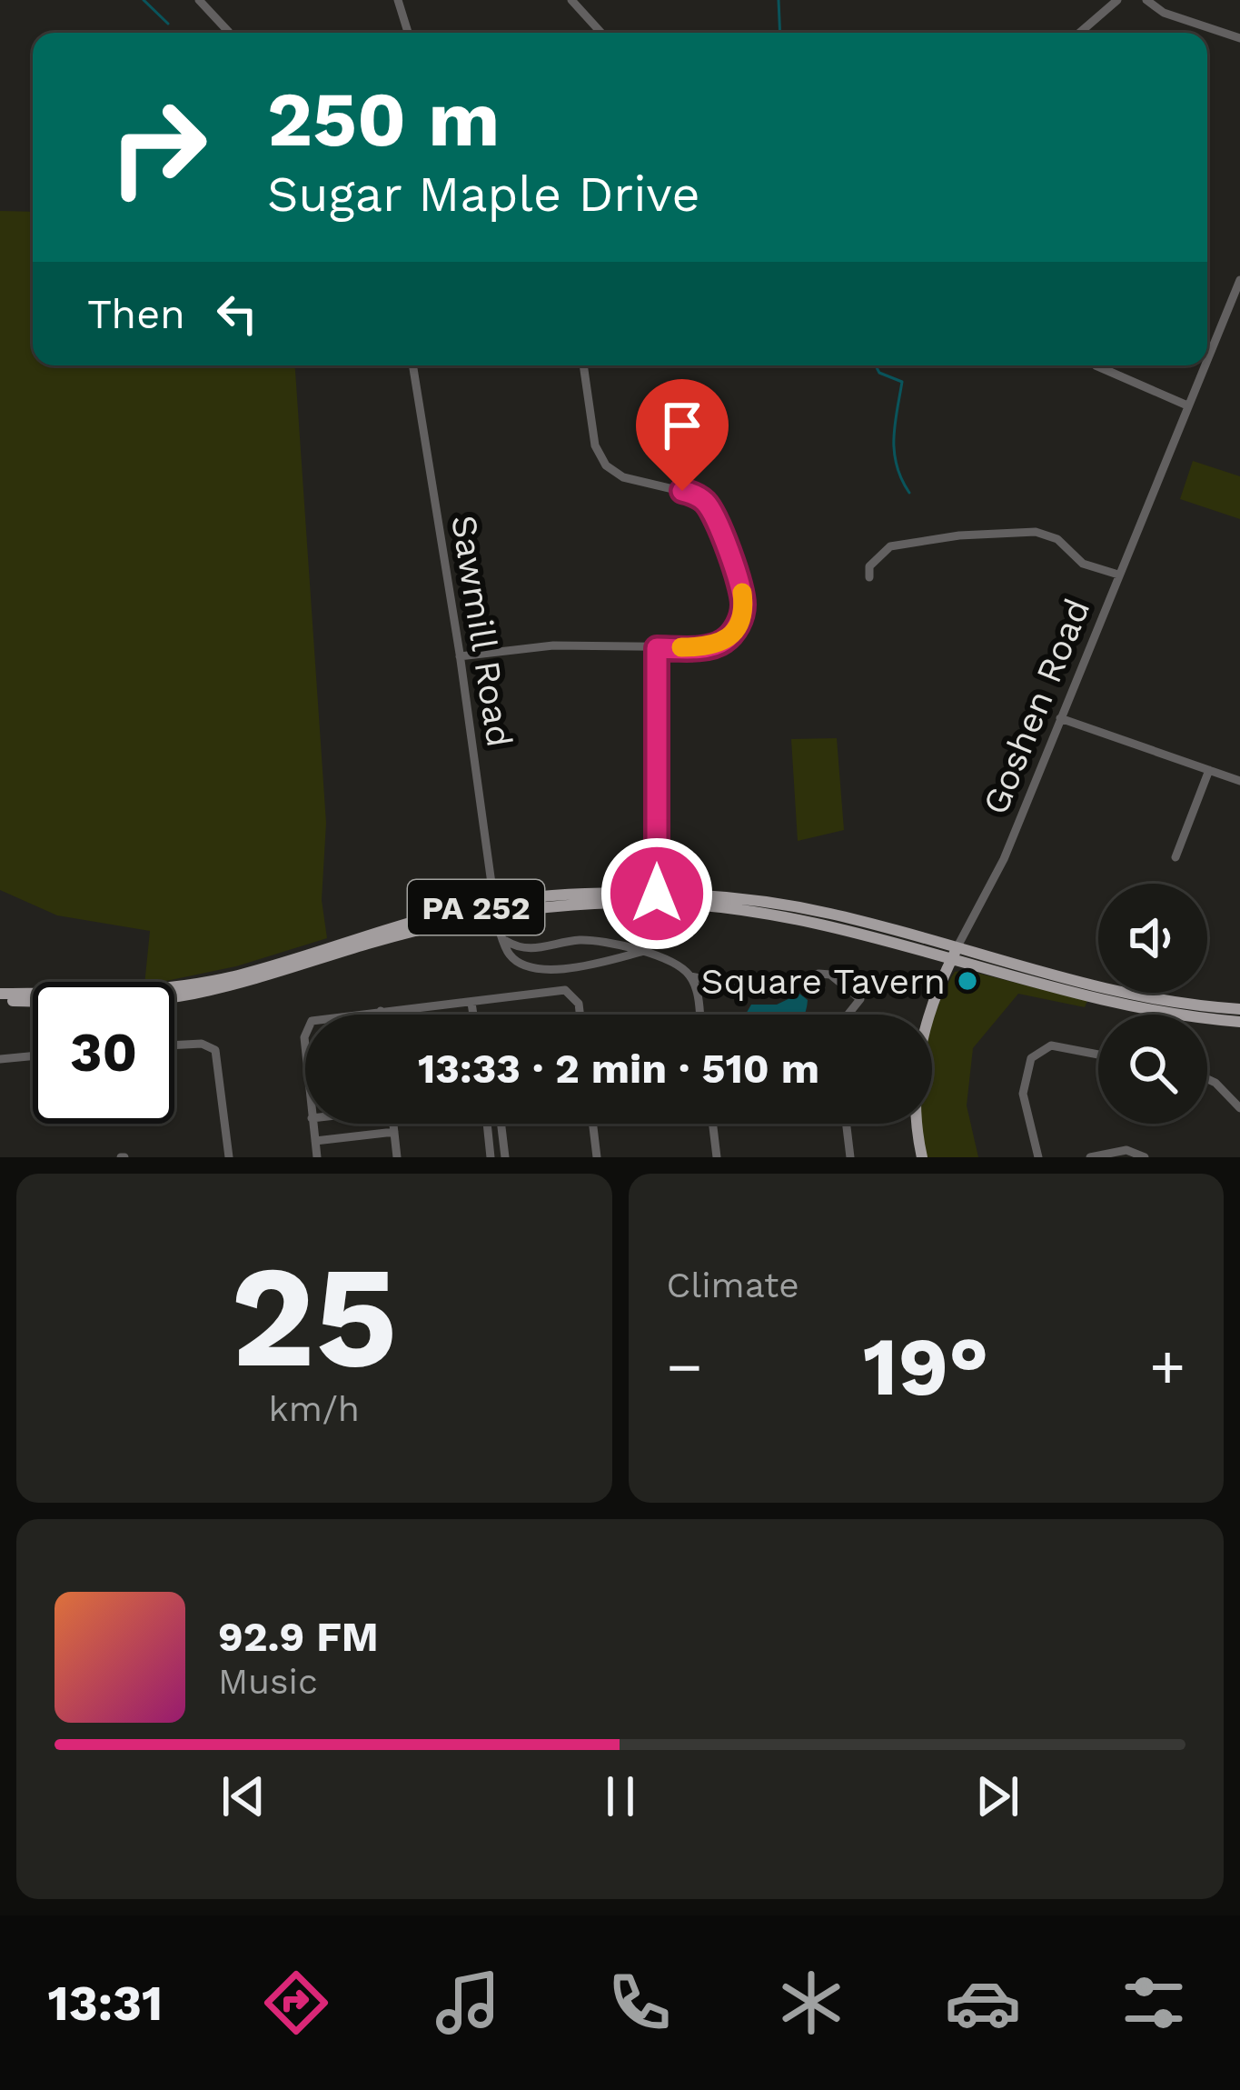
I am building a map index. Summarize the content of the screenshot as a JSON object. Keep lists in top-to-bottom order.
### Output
{
  "streets": {
    "main road": ["Goshen Road", "PA 252"],
    "street": ["Sawmill Road"]
  },
  "crossings": [
    ["Sawmill Road", "PA 252"],
    ["Goshen Road", "PA 252"]
  ],
  "places": ["Square Tavern"],
  "page": {
    "turn": ["250 m", "Sugar Maple Drive"],
    "then": "Then",
    "limit": "30",
    "trip": "13:33 · 2 min · 510 m",
    "tile": [
      ["25", "km/h"],
      "Climate"
    ],
    "heat": ["−", "19°", "+"],
    "song": ["92.9 FM", "Music"],
    "tabs": "13:31"
  }
}
